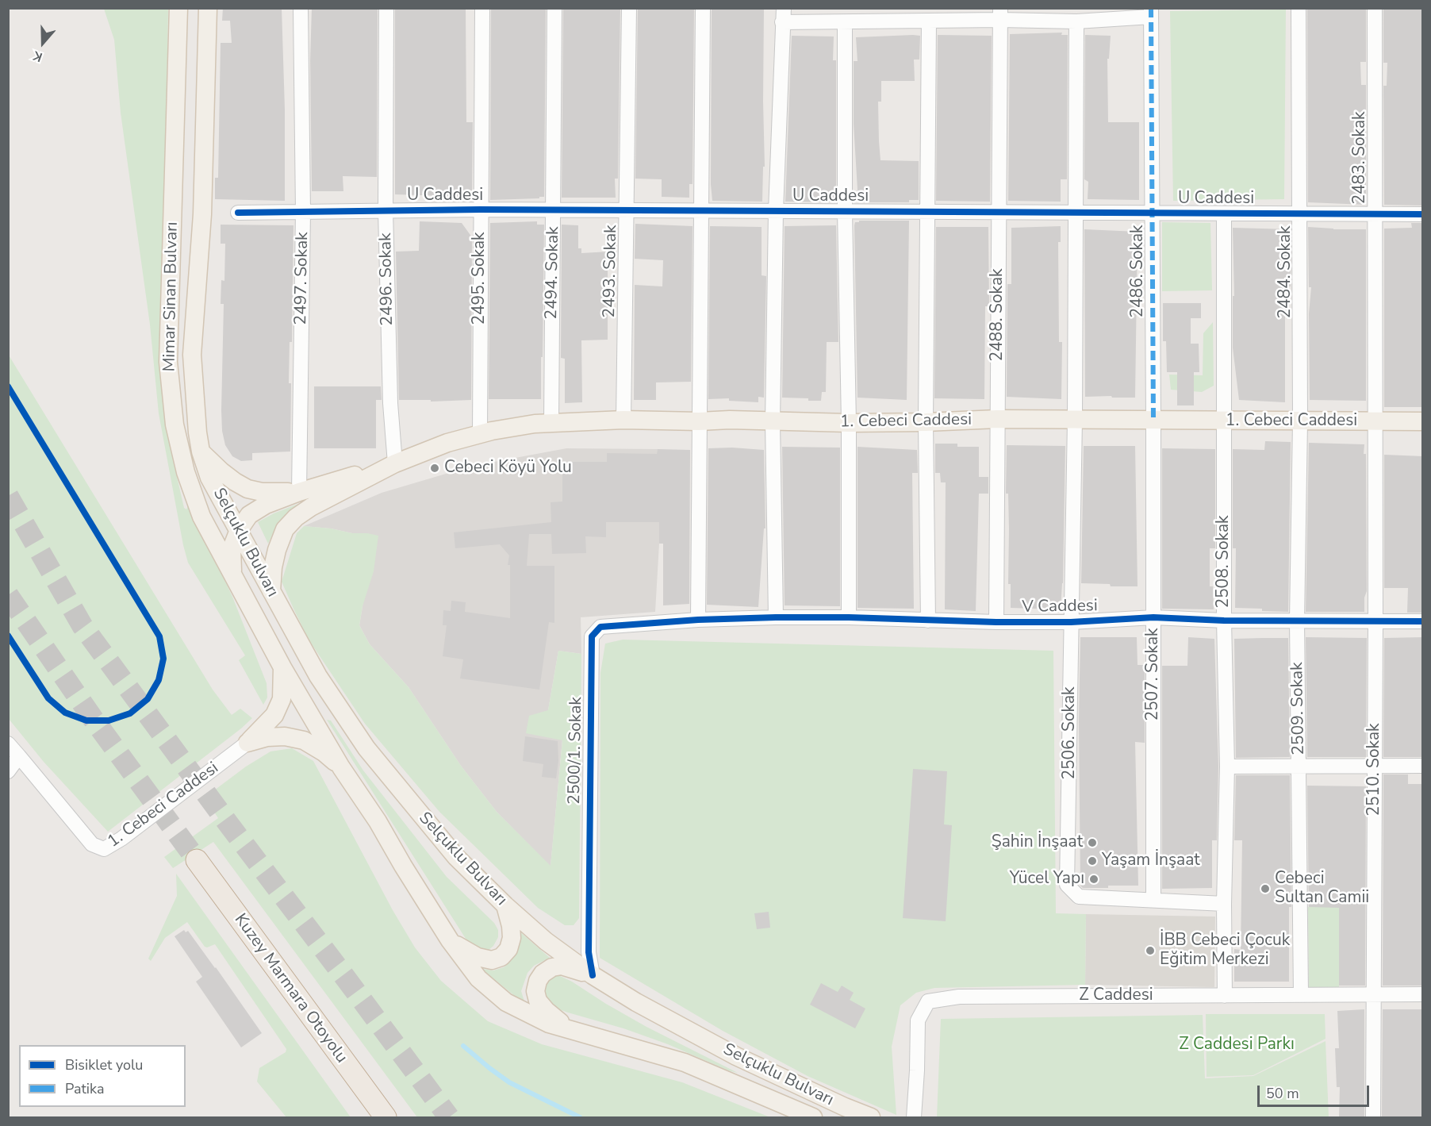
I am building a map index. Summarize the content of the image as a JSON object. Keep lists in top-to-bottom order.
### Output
{
  "streets": {
    "highway": ["Kuzey Marmara Otoyolu"],
    "main road": ["Mimar Sinan Bulvarı", "1. Cebeci Caddesi", "Selçuklu Bulvarı"],
    "street": [
      "2483. Sokak",
      "U Caddesi",
      "2493. Sokak",
      "2486. Sokak",
      "2484. Sokak",
      "2494. Sokak",
      "2497. Sokak",
      "2495. Sokak",
      "2496. Sokak",
      "2488. Sokak",
      "2508. Sokak",
      "V Caddesi",
      "2507. Sokak",
      "2509. Sokak",
      "2506. Sokak",
      "2500/1. Sokak",
      "2510. Sokak",
      "Z Caddesi"
    ]
  },
  "crossings": [
    ["2483. Sokak", "U Caddesi"],
    ["2483. Sokak", "1. Cebeci Caddesi"],
    ["2483. Sokak", "2510. Sokak"],
    ["U Caddesi", "2493. Sokak"],
    ["U Caddesi", "2486. Sokak"],
    ["U Caddesi", "2484. Sokak"],
    ["U Caddesi", "2494. Sokak"],
    ["U Caddesi", "2497. Sokak"],
    ["U Caddesi", "2495. Sokak"],
    ["U Caddesi", "2496. Sokak"],
    ["U Caddesi", "2488. Sokak"],
    ["U Caddesi", "2508. Sokak"],
    ["U Caddesi", "2506. Sokak"],
    ["2493. Sokak", "1. Cebeci Caddesi"],
    ["2486. Sokak", "1. Cebeci Caddesi"],
    ["2486. Sokak", "2507. Sokak"],
    ["2484. Sokak", "1. Cebeci Caddesi"],
    ["2484. Sokak", "2509. Sokak"],
    ["2494. Sokak", "1. Cebeci Caddesi"],
    ["2495. Sokak", "1. Cebeci Caddesi"],
    ["2496. Sokak", "1. Cebeci Caddesi"],
    ["Mimar Sinan Bulvarı", "Selçuklu Bulvarı"],
    ["2488. Sokak", "1. Cebeci Caddesi"],
    ["2488. Sokak", "V Caddesi"],
    ["1. Cebeci Caddesi", "2508. Sokak"],
    ["1. Cebeci Caddesi", "2507. Sokak"],
    ["1. Cebeci Caddesi", "2509. Sokak"],
    ["1. Cebeci Caddesi", "2506. Sokak"],
    ["1. Cebeci Caddesi", "2510. Sokak"],
    ["Selçuklu Bulvarı", "2500/1. Sokak"],
    ["2508. Sokak", "V Caddesi"],
    ["2508. Sokak", "2506. Sokak"],
    ["2508. Sokak", "Z Caddesi"],
    ["V Caddesi", "2507. Sokak"],
    ["V Caddesi", "2509. Sokak"],
    ["V Caddesi", "2506. Sokak"],
    ["V Caddesi", "2500/1. Sokak"],
    ["V Caddesi", "2510. Sokak"],
    ["2507. Sokak", "2506. Sokak"],
    ["2509. Sokak", "Z Caddesi"],
    ["2510. Sokak", "Z Caddesi"]
  ],
  "parks": ["Z Caddesi Parkı"],
  "places": [
    "Cebeci Köyü Yolu",
    "Şahin İnşaat",
    "Yaşam İnşaat",
    "Yücel Yapı",
    "Cebeci Sultan Camii",
    "İBB Cebeci Çocuk Eğitim Merkezi"
  ],
  "legend": ["Bisiklet yolu", "Patika"],
  "scale_bar": "50 m",
  "north": "bottom"
}
